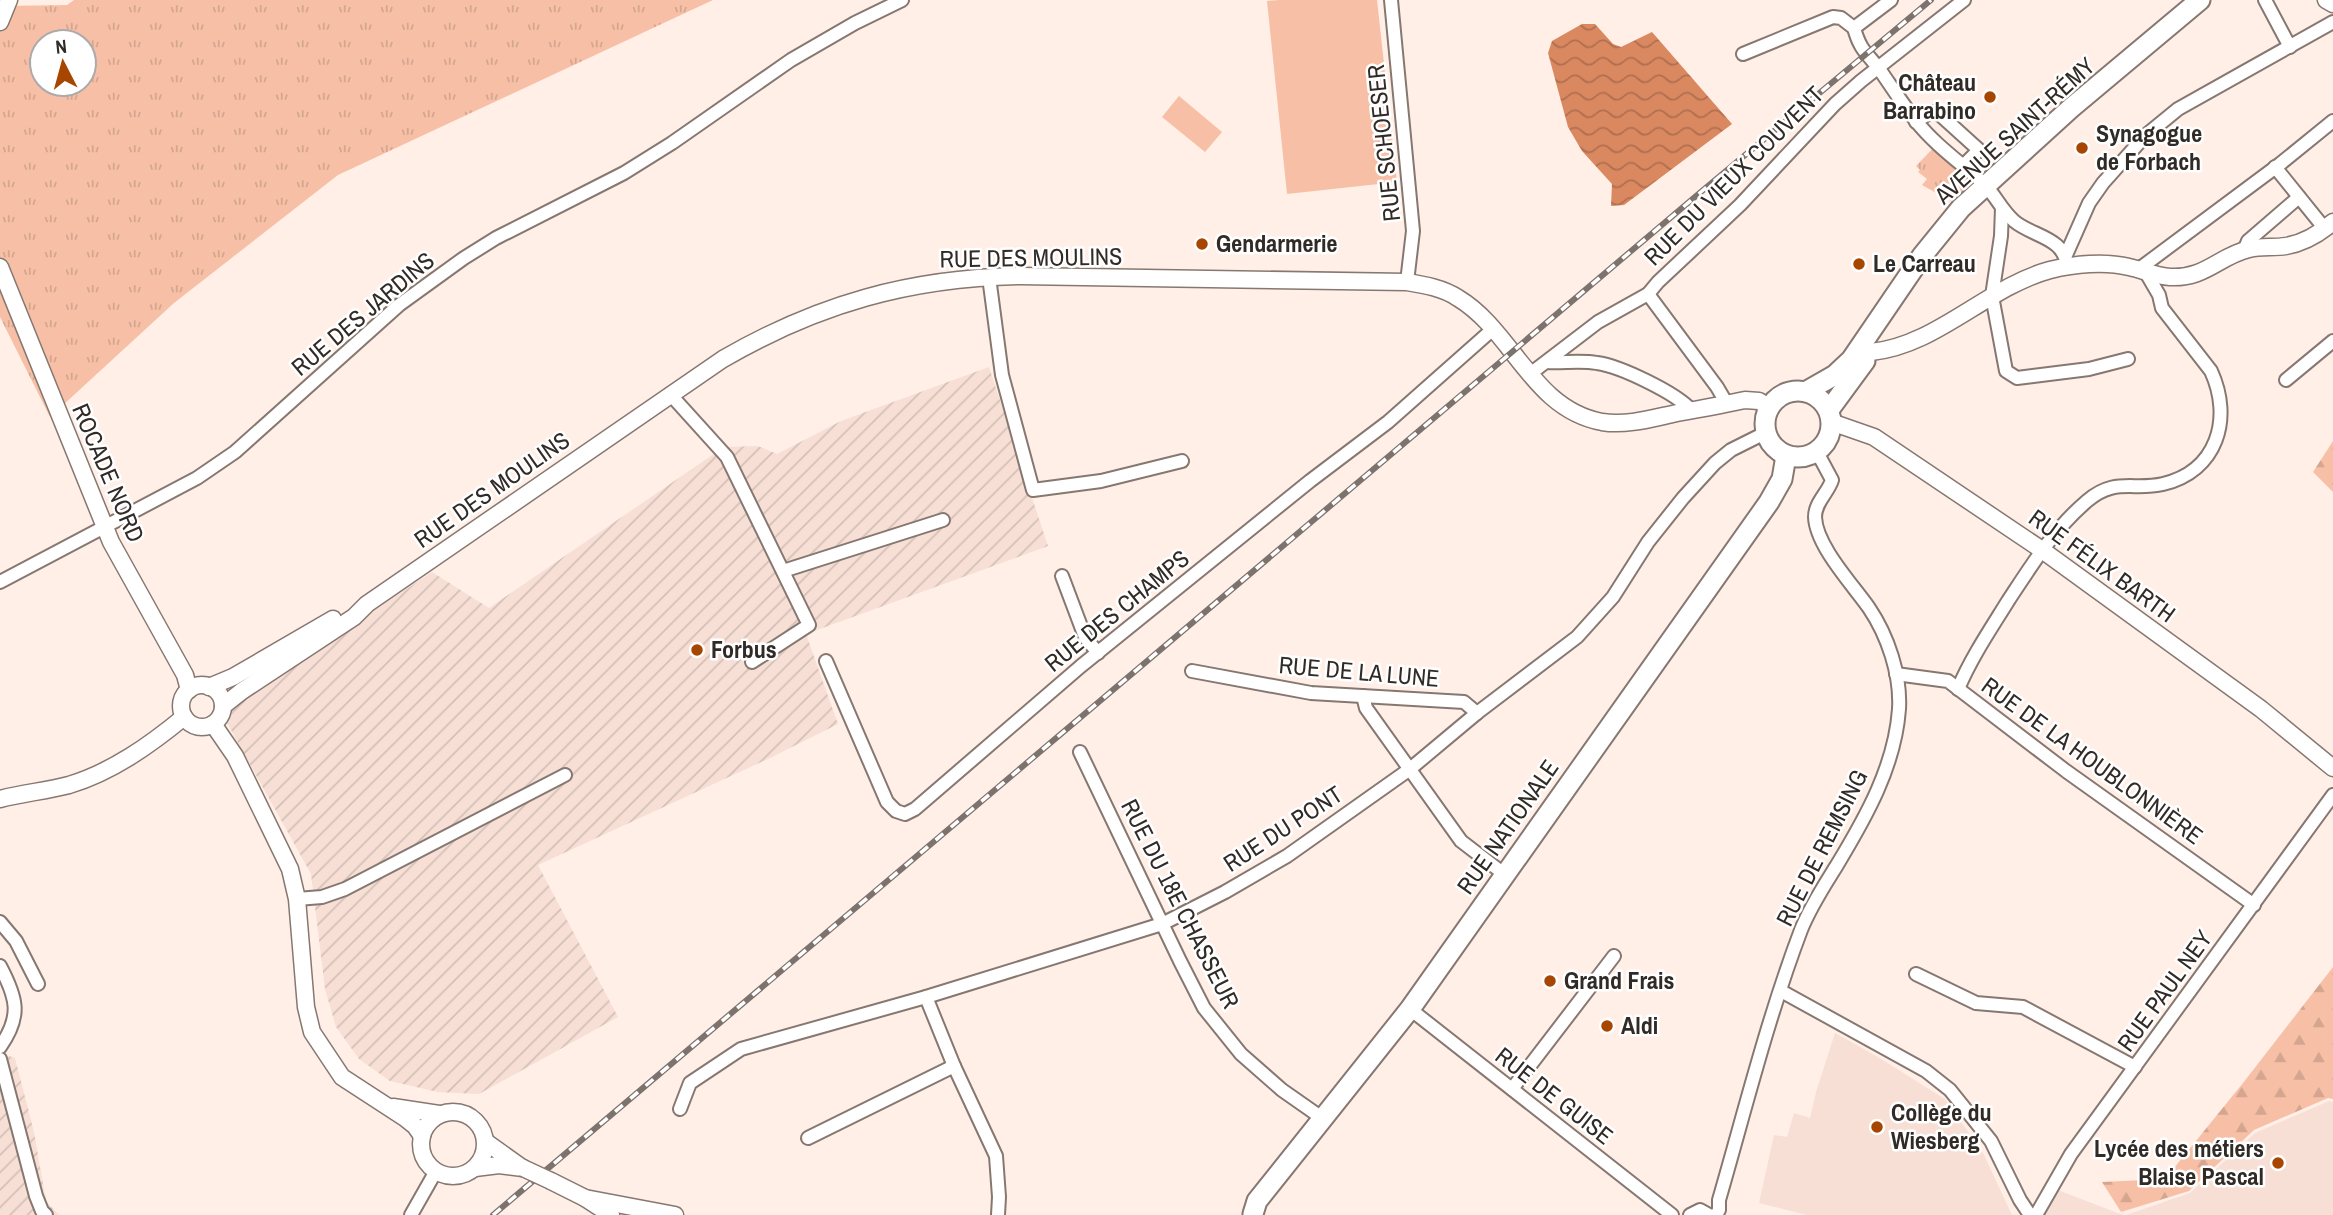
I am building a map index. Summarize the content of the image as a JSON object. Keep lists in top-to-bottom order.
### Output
{
  "streets": {
    "main road": [
      "AVENUE SAINT-RÉMY",
      "RUE DES MOULINS",
      "ROCADE NORD",
      "RUE FÉLIX BARTH",
      "RUE NATIONALE"
    ],
    "street": [
      "RUE SCHOESER",
      "RUE DU VIEUX COUVENT",
      "RUE DES JARDINS",
      "RUE DES CHAMPS",
      "RUE DE LA LUNE",
      "RUE DE LA HOUBLONNIÈRE",
      "RUE DU PONT",
      "RUE DE REMSING",
      "RUE DU 18E CHASSEUR",
      "RUE PAUL NEY",
      "RUE DE GUISE"
    ]
  },
  "crossings": [
    ["AVENUE SAINT-RÉMY", "RUE DES MOULINS"],
    ["AVENUE SAINT-RÉMY", "RUE FÉLIX BARTH"],
    ["AVENUE SAINT-RÉMY", "RUE NATIONALE"],
    ["AVENUE SAINT-RÉMY", "RUE DU PONT"],
    ["AVENUE SAINT-RÉMY", "RUE DE REMSING"],
    ["RUE SCHOESER", "RUE DES MOULINS"],
    ["RUE DU VIEUX COUVENT", "RUE DES MOULINS"],
    ["RUE DES MOULINS", "ROCADE NORD"],
    ["RUE DES MOULINS", "RUE FÉLIX BARTH"],
    ["RUE DES MOULINS", "RUE DES CHAMPS"],
    ["RUE DES MOULINS", "RUE NATIONALE"],
    ["RUE DES MOULINS", "RUE DU PONT"],
    ["RUE DES MOULINS", "RUE DE REMSING"],
    ["RUE DES JARDINS", "ROCADE NORD"],
    ["RUE FÉLIX BARTH", "RUE NATIONALE"],
    ["RUE FÉLIX BARTH", "RUE DU PONT"],
    ["RUE FÉLIX BARTH", "RUE DE REMSING"],
    ["RUE DE LA LUNE", "RUE DU PONT"],
    ["RUE DE LA HOUBLONNIÈRE", "RUE DE REMSING"],
    ["RUE DE LA HOUBLONNIÈRE", "RUE PAUL NEY"],
    ["RUE NATIONALE", "RUE DU PONT"],
    ["RUE NATIONALE", "RUE DE REMSING"],
    ["RUE NATIONALE", "RUE DU 18E CHASSEUR"],
    ["RUE NATIONALE", "RUE DE GUISE"],
    ["RUE DU PONT", "RUE DE REMSING"],
    ["RUE DU PONT", "RUE DU 18E CHASSEUR"]
  ],
  "places": [
    "Château Barrabino",
    "Synagogue de Forbach",
    "Gendarmerie",
    "Le Carreau",
    "Forbus",
    "Grand Frais",
    "Aldi",
    "Collège du Wiesberg",
    "Lycée des métiers Blaise Pascal"
  ],
  "north": "top"
}
